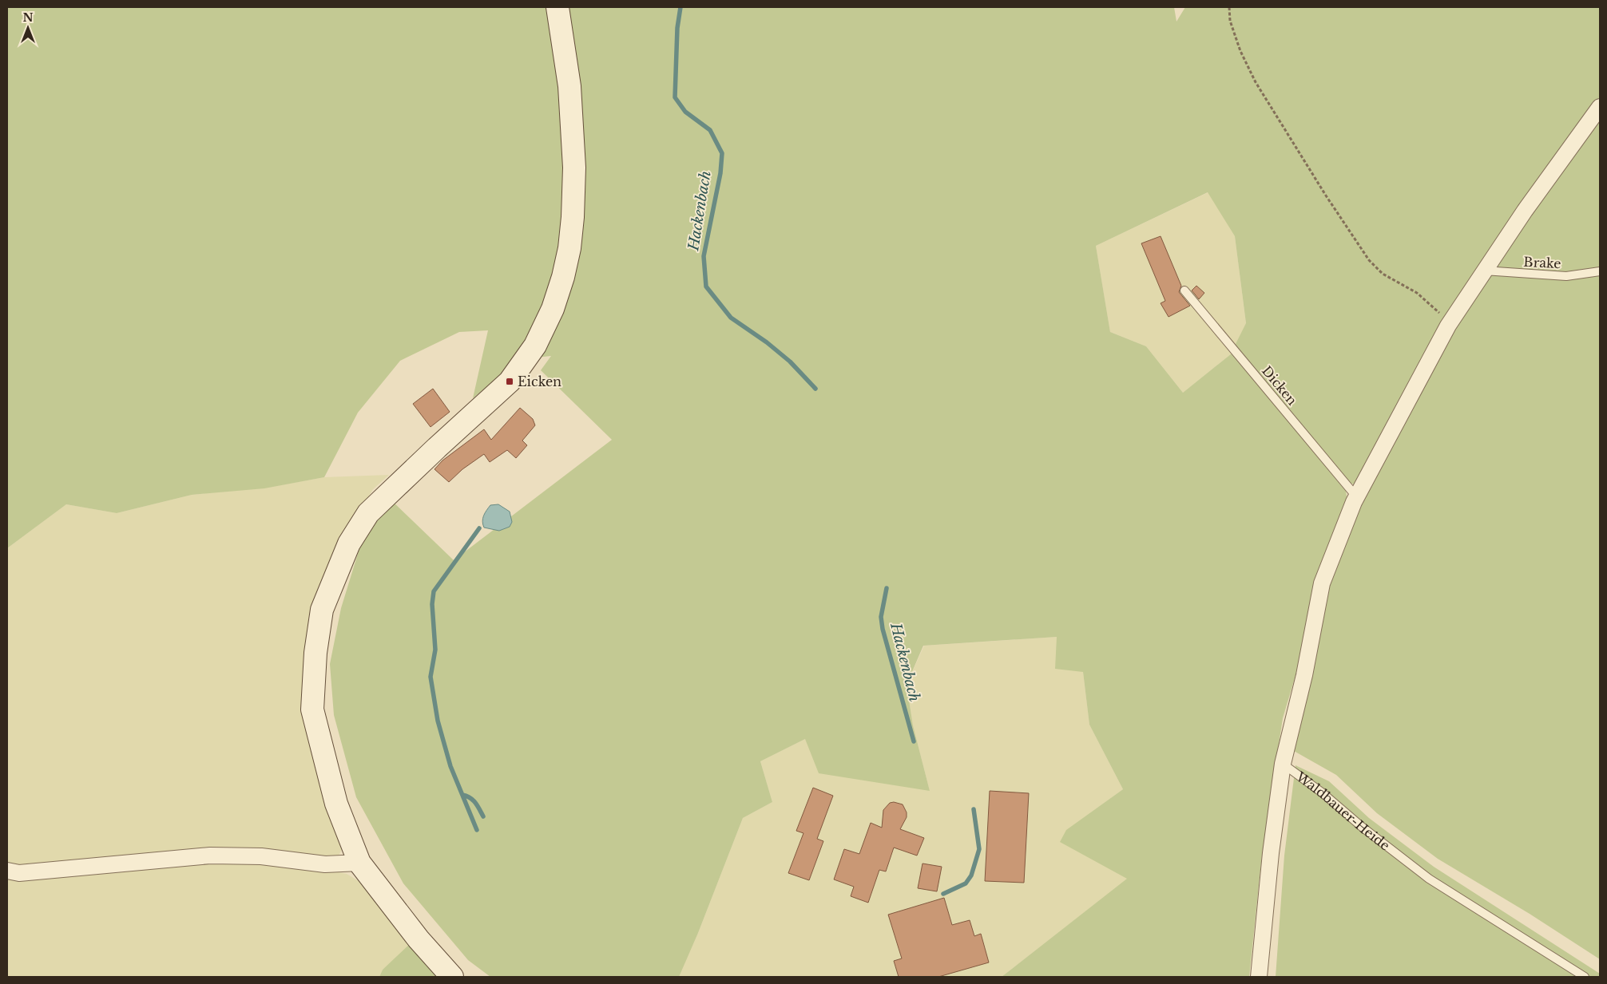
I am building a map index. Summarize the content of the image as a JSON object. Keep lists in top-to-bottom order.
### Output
{
  "streets": {
    "street": ["Waldbauer-Heide"],
    "lane": ["Brake", "Dicken"]
  },
  "water": ["Hackenbach"],
  "places": {
    "transit": ["Eicken"]
  },
  "north": "top"
}
